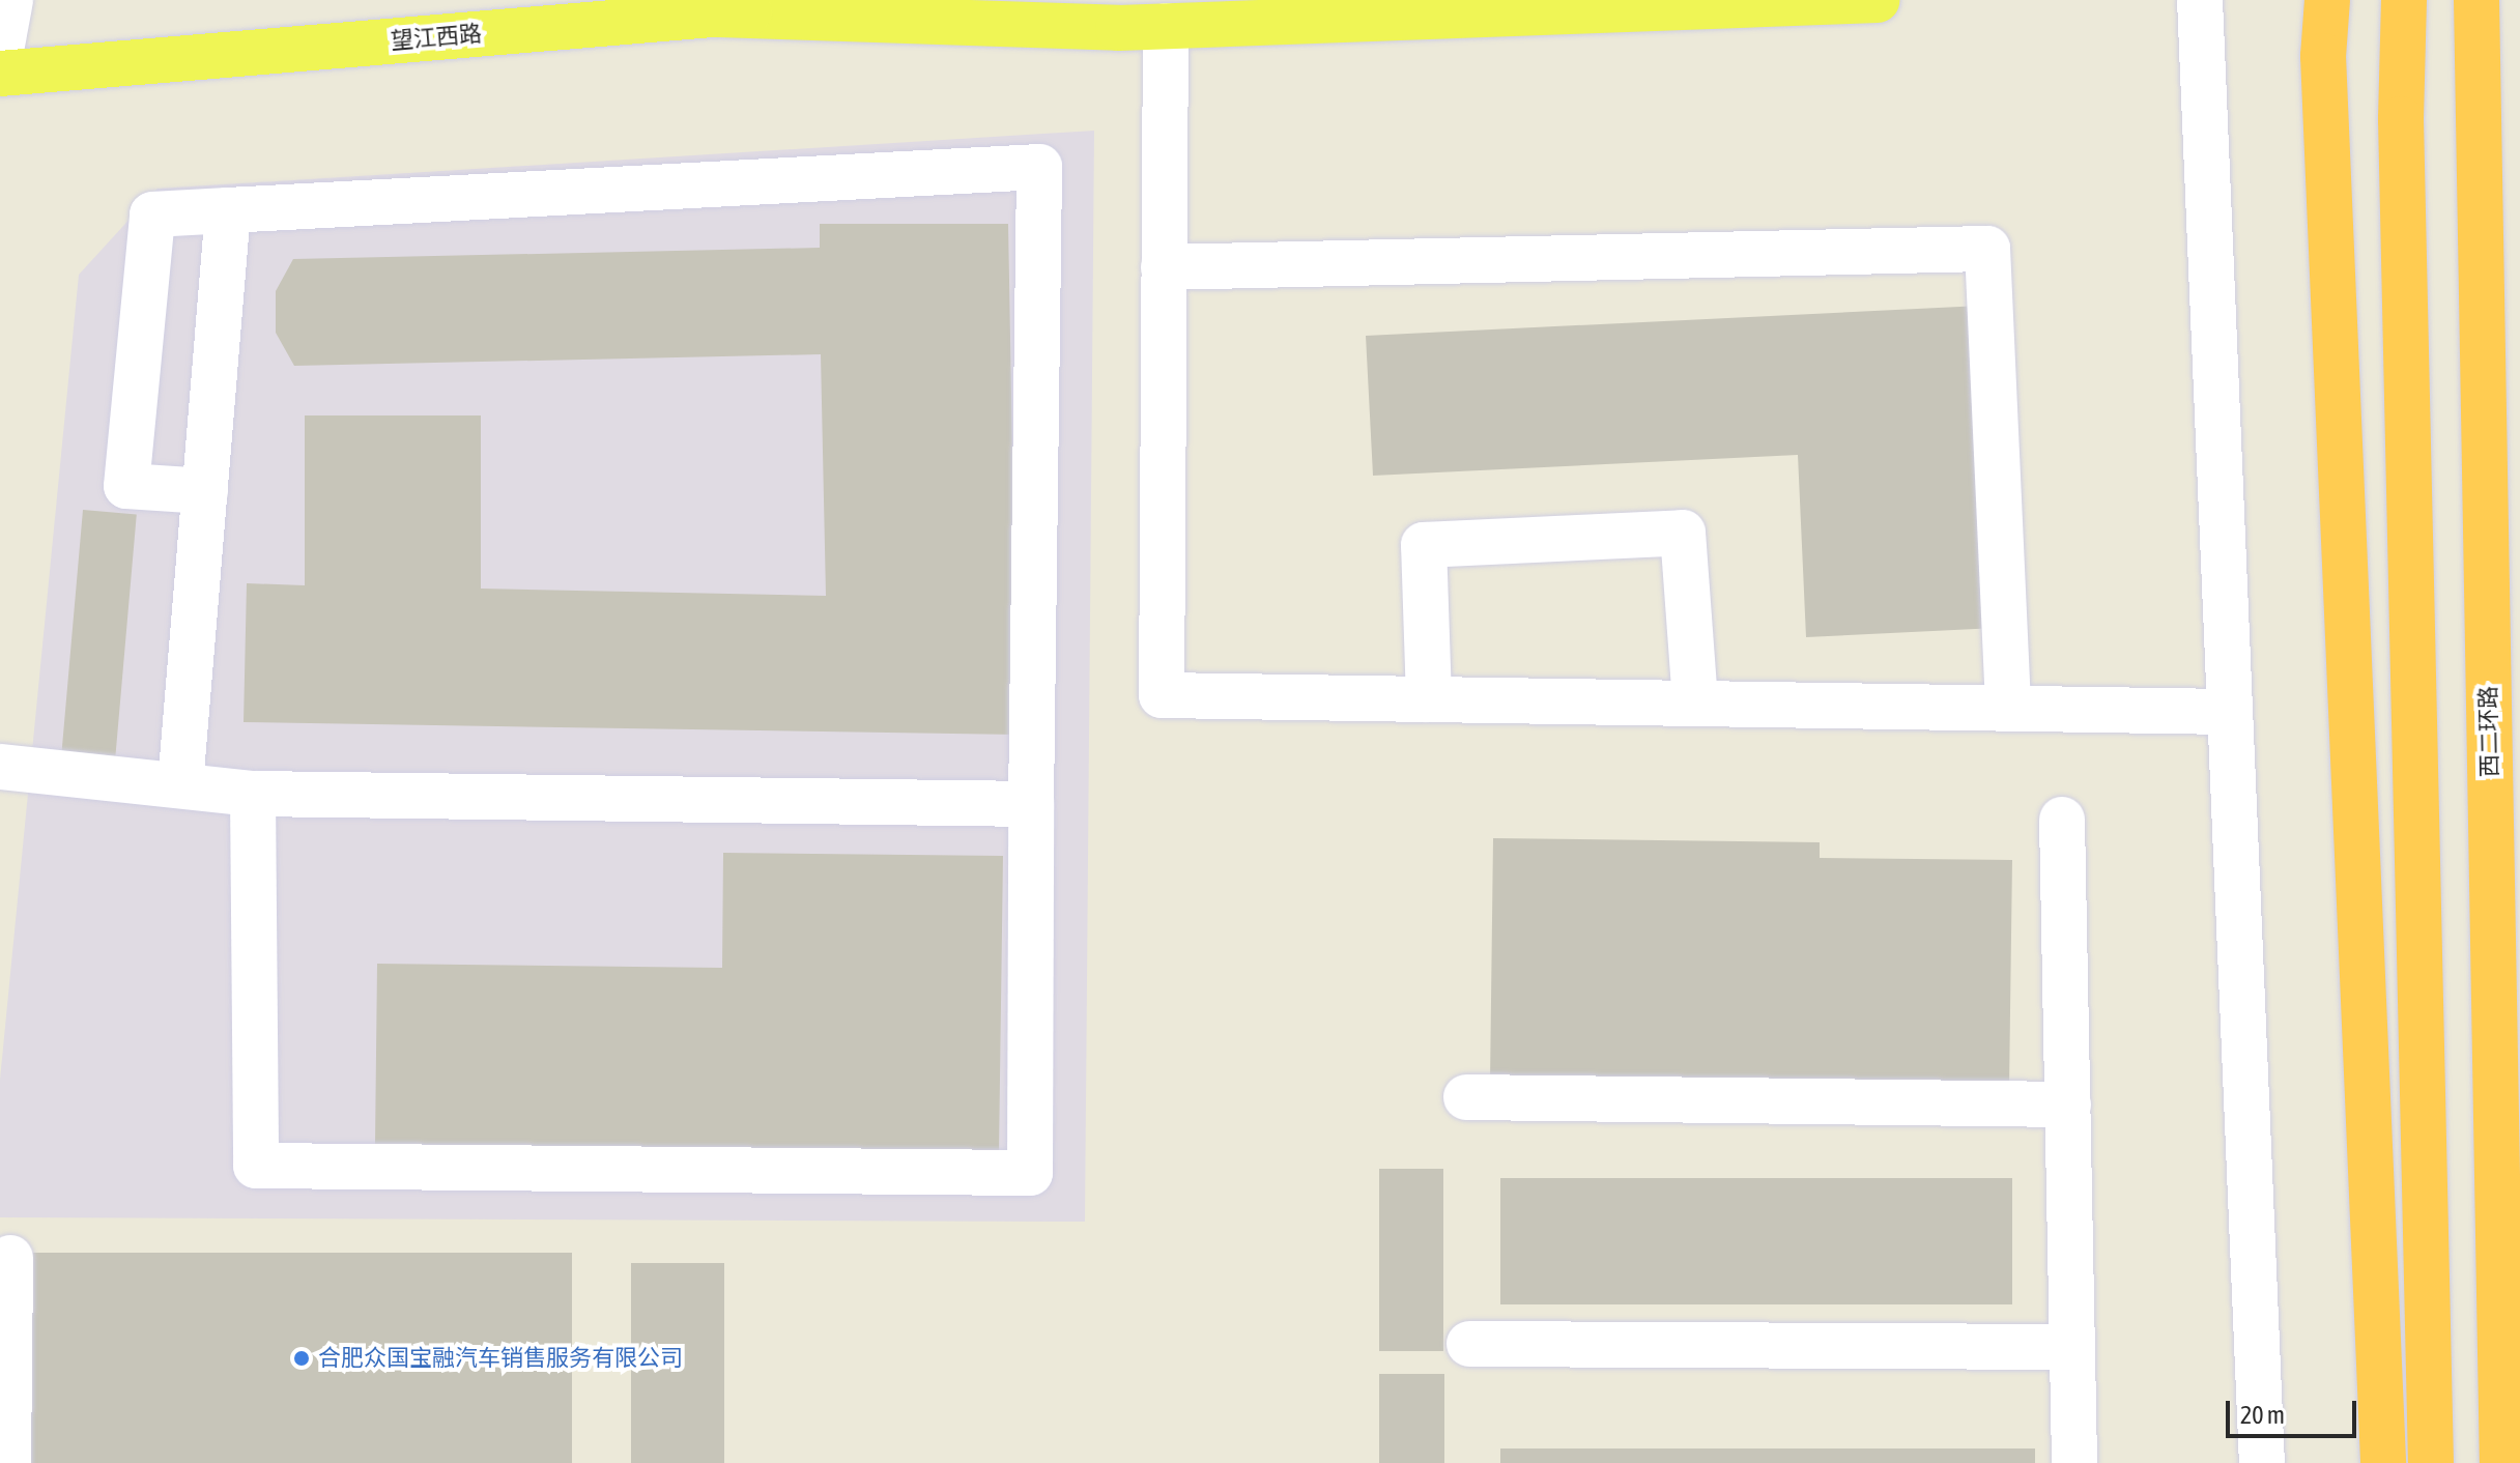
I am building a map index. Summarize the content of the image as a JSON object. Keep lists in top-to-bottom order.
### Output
{
  "streets": {
    "highway": ["西二环路"],
    "main road": ["望江西路"]
  },
  "places": ["合肥众国宝融汽车销售服务有限公司"],
  "scale_bar": "20 m"
}
